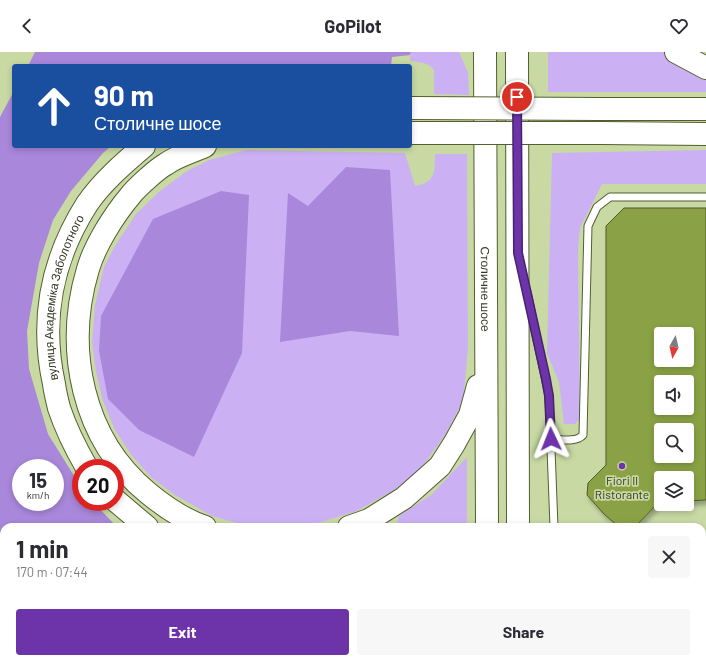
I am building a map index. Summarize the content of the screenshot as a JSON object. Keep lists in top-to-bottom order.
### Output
{
  "streets": {
    "main road": ["Столичне шосе", "вулиця Академіка Заболотного"]
  },
  "places": ["Fiori Il Ristorante"],
  "north": "bottom",
  "page": {
    "header": "GoPilot",
    "turn": ["90 m", "Столичне шосе"],
    "speed": "15 km/h",
    "limit": "20",
    "heading": ["1 min", "170 m · 07:44"],
    "buttons": ["Exit", "Share"]
  }
}
